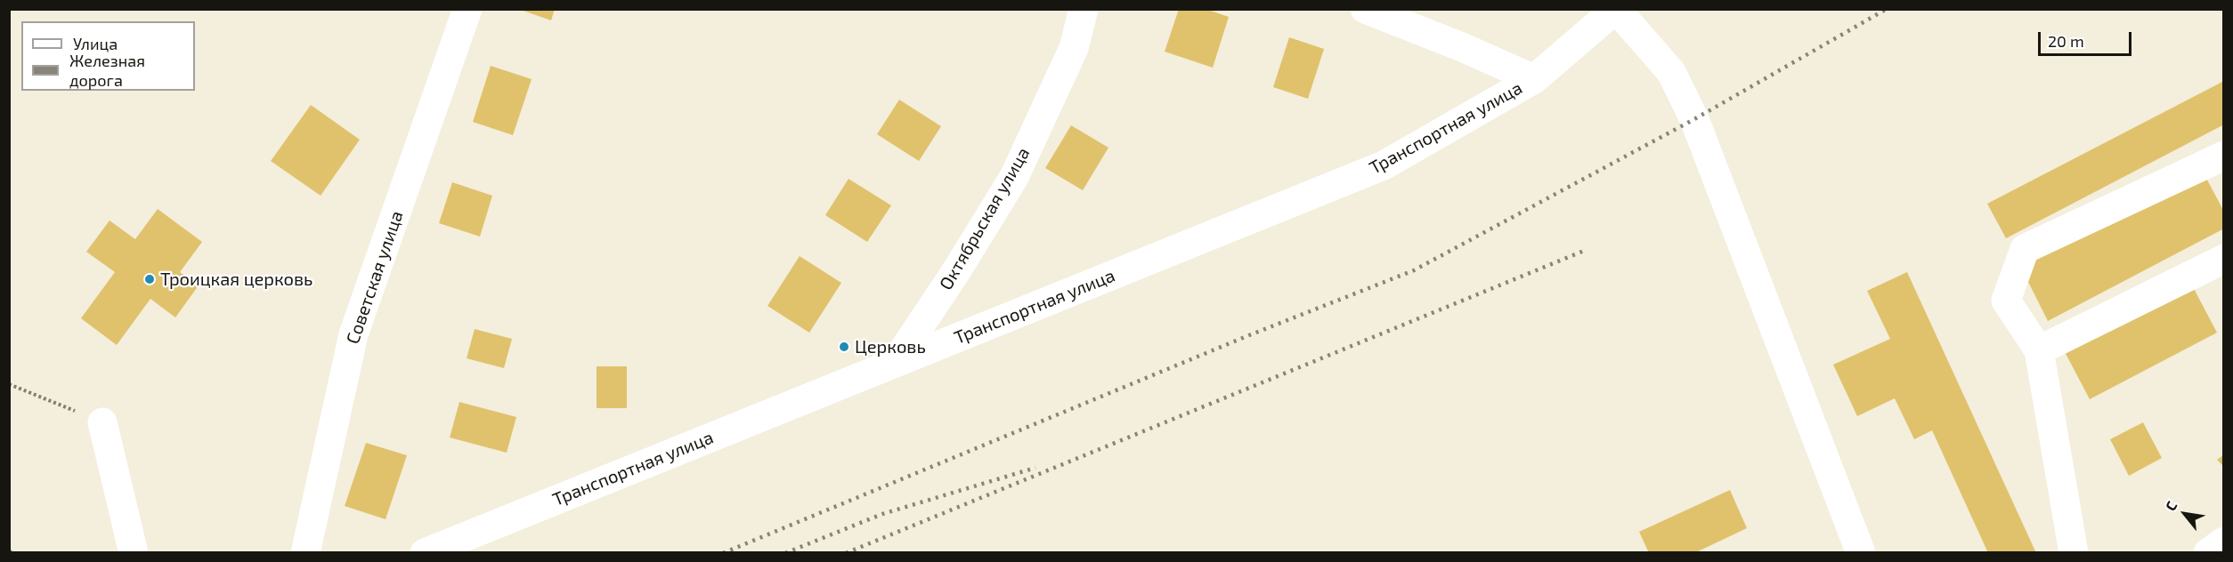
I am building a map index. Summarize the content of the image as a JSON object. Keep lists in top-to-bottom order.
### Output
{
  "streets": {
    "street": ["Транспортная улица", "Октябрьская улица", "Советская улица"]
  },
  "crossings": [
    ["Транспортная улица", "Октябрьская улица"]
  ],
  "places": ["Троицкая церковь", "Церковь"],
  "legend": ["Улица", "Железная дорога"],
  "scale_bar": "20 m",
  "north": "top left"
}
